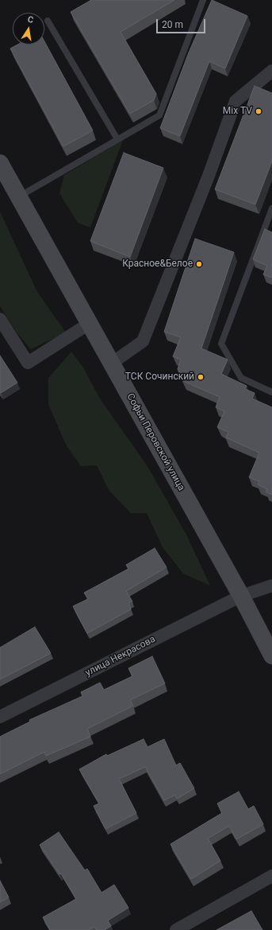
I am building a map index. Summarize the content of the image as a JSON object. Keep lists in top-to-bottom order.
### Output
{
  "streets": {
    "main road": ["Софьи Перовской улица"],
    "street": ["улица Некрасова"]
  },
  "crossings": [
    ["Софьи Перовской улица", "улица Некрасова"]
  ],
  "places": ["Mix TV", "Красное&Белое", "ТСК Сочинский"],
  "scale_bar": "20 m",
  "north": "top"
}
